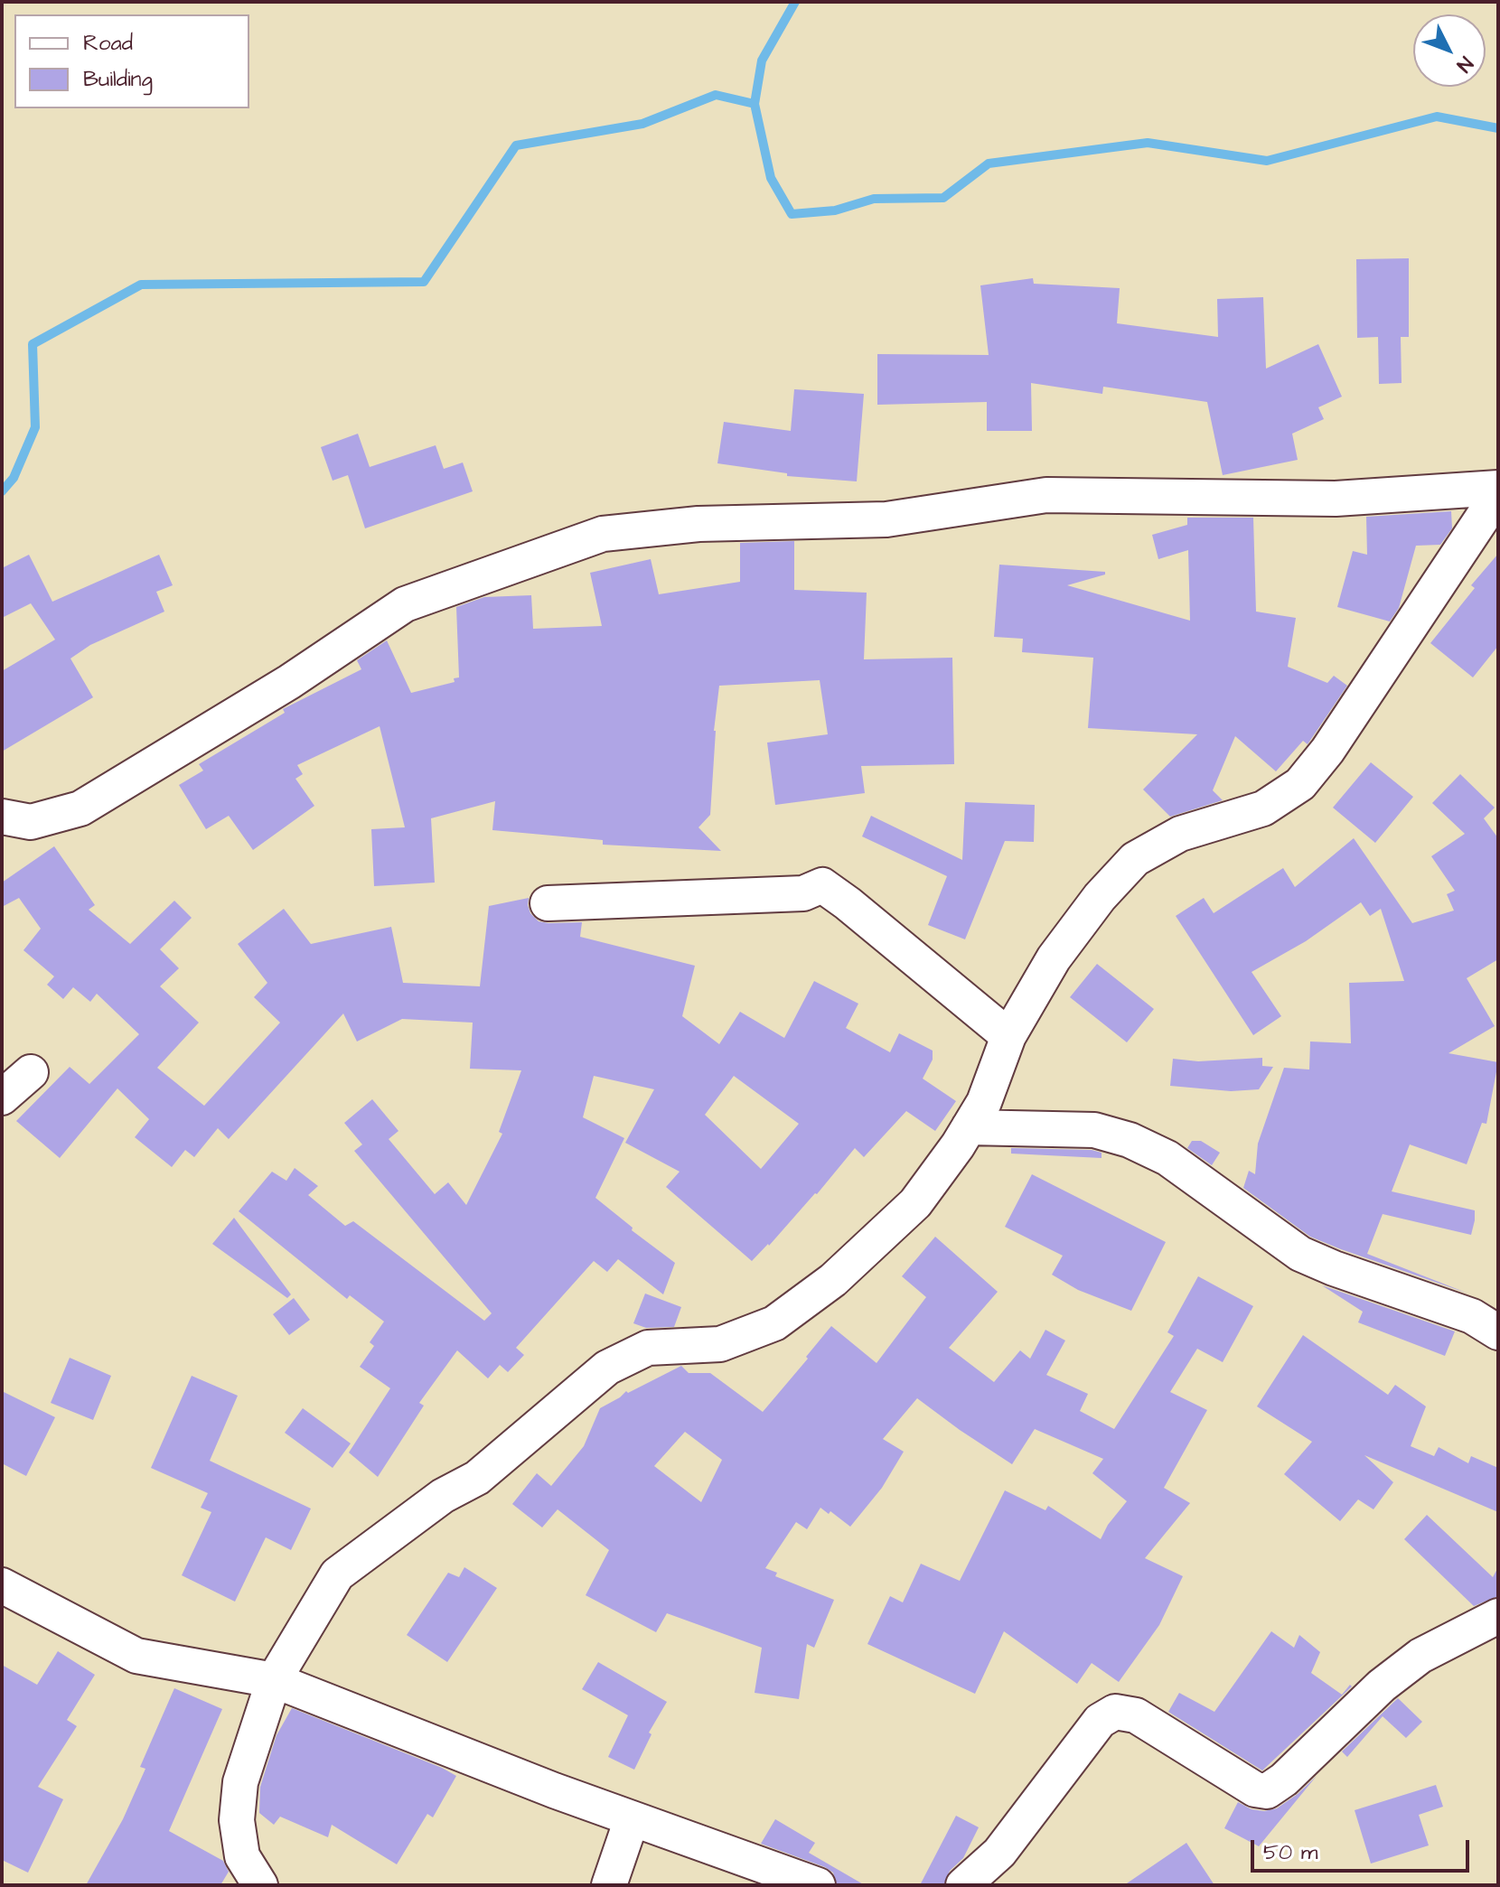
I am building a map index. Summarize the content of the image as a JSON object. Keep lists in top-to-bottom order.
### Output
{
  "legend": ["Road", "Building"],
  "scale_bar": "50 m",
  "north": "bottom right"
}
